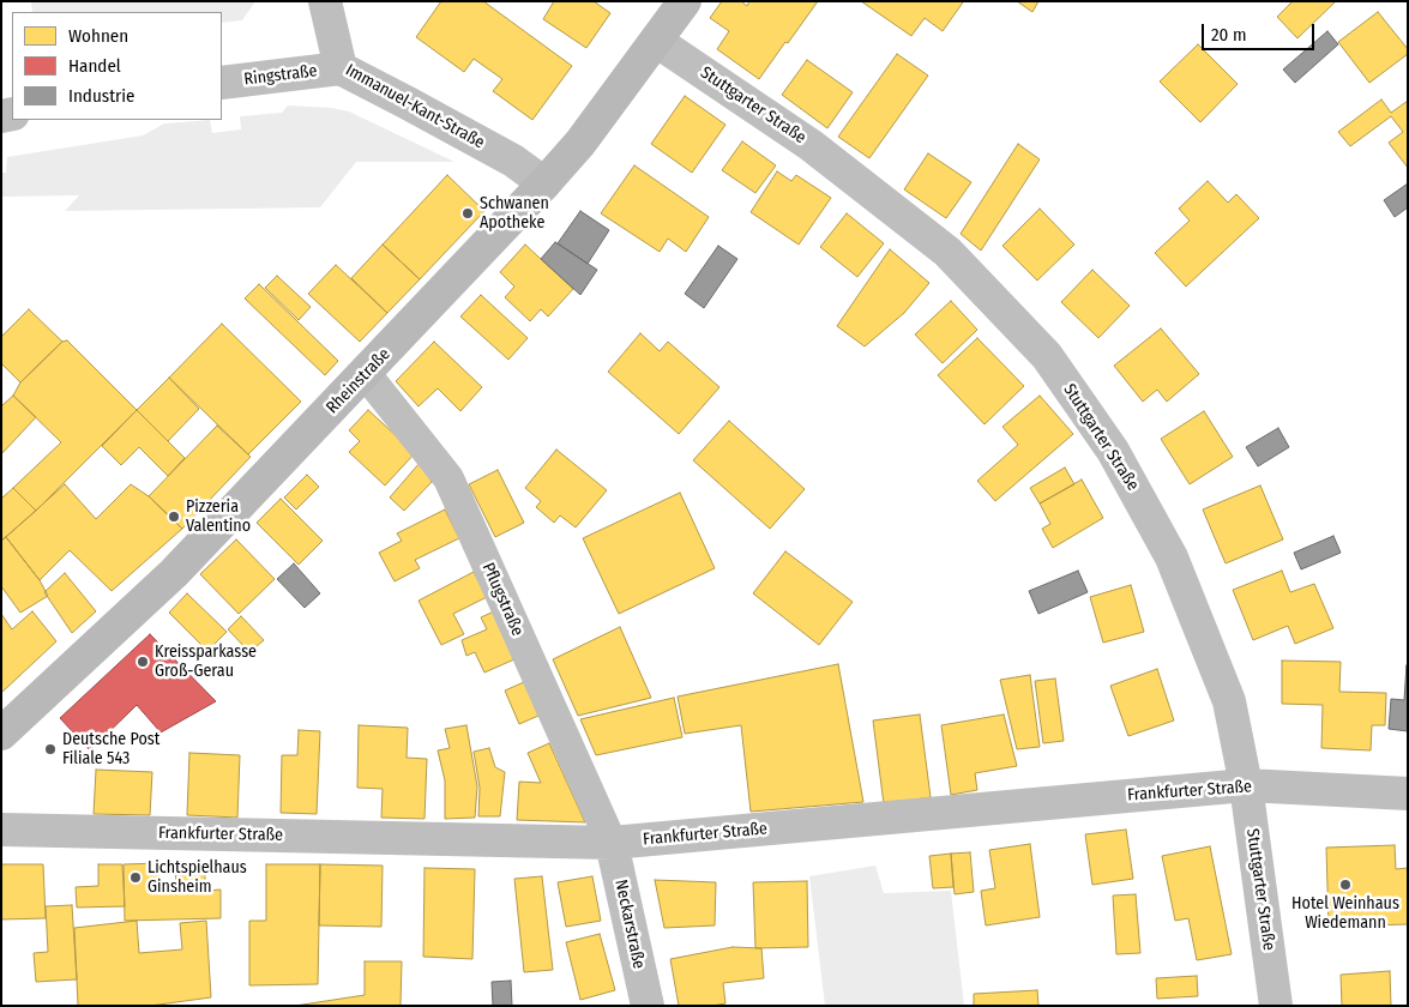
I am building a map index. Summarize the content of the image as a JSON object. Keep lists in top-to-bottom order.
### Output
{
  "streets": {
    "main road": ["Rheinstraße"],
    "street": [
      "Ringstraße",
      "Stuttgarter Straße",
      "Immanuel-Kant-Straße",
      "Pflugstraße",
      "Frankfurter Straße",
      "Neckarstraße"
    ]
  },
  "crossings": [
    ["Ringstraße", "Immanuel-Kant-Straße"],
    ["Stuttgarter Straße", "Rheinstraße"],
    ["Stuttgarter Straße", "Frankfurter Straße"],
    ["Immanuel-Kant-Straße", "Rheinstraße"],
    ["Rheinstraße", "Pflugstraße"],
    ["Pflugstraße", "Frankfurter Straße"],
    ["Pflugstraße", "Neckarstraße"],
    ["Frankfurter Straße", "Neckarstraße"]
  ],
  "places": [
    "Schwanen Apotheke",
    "Pizzeria Valentino",
    "Kreissparkasse Groß-Gerau",
    "Deutsche Post Filiale 543",
    "Lichtspielhaus Ginsheim",
    "Hotel Weinhaus Wiedemann"
  ],
  "legend": ["Wohnen", "Handel", "Industrie"],
  "scale_bar": "20 m"
}
